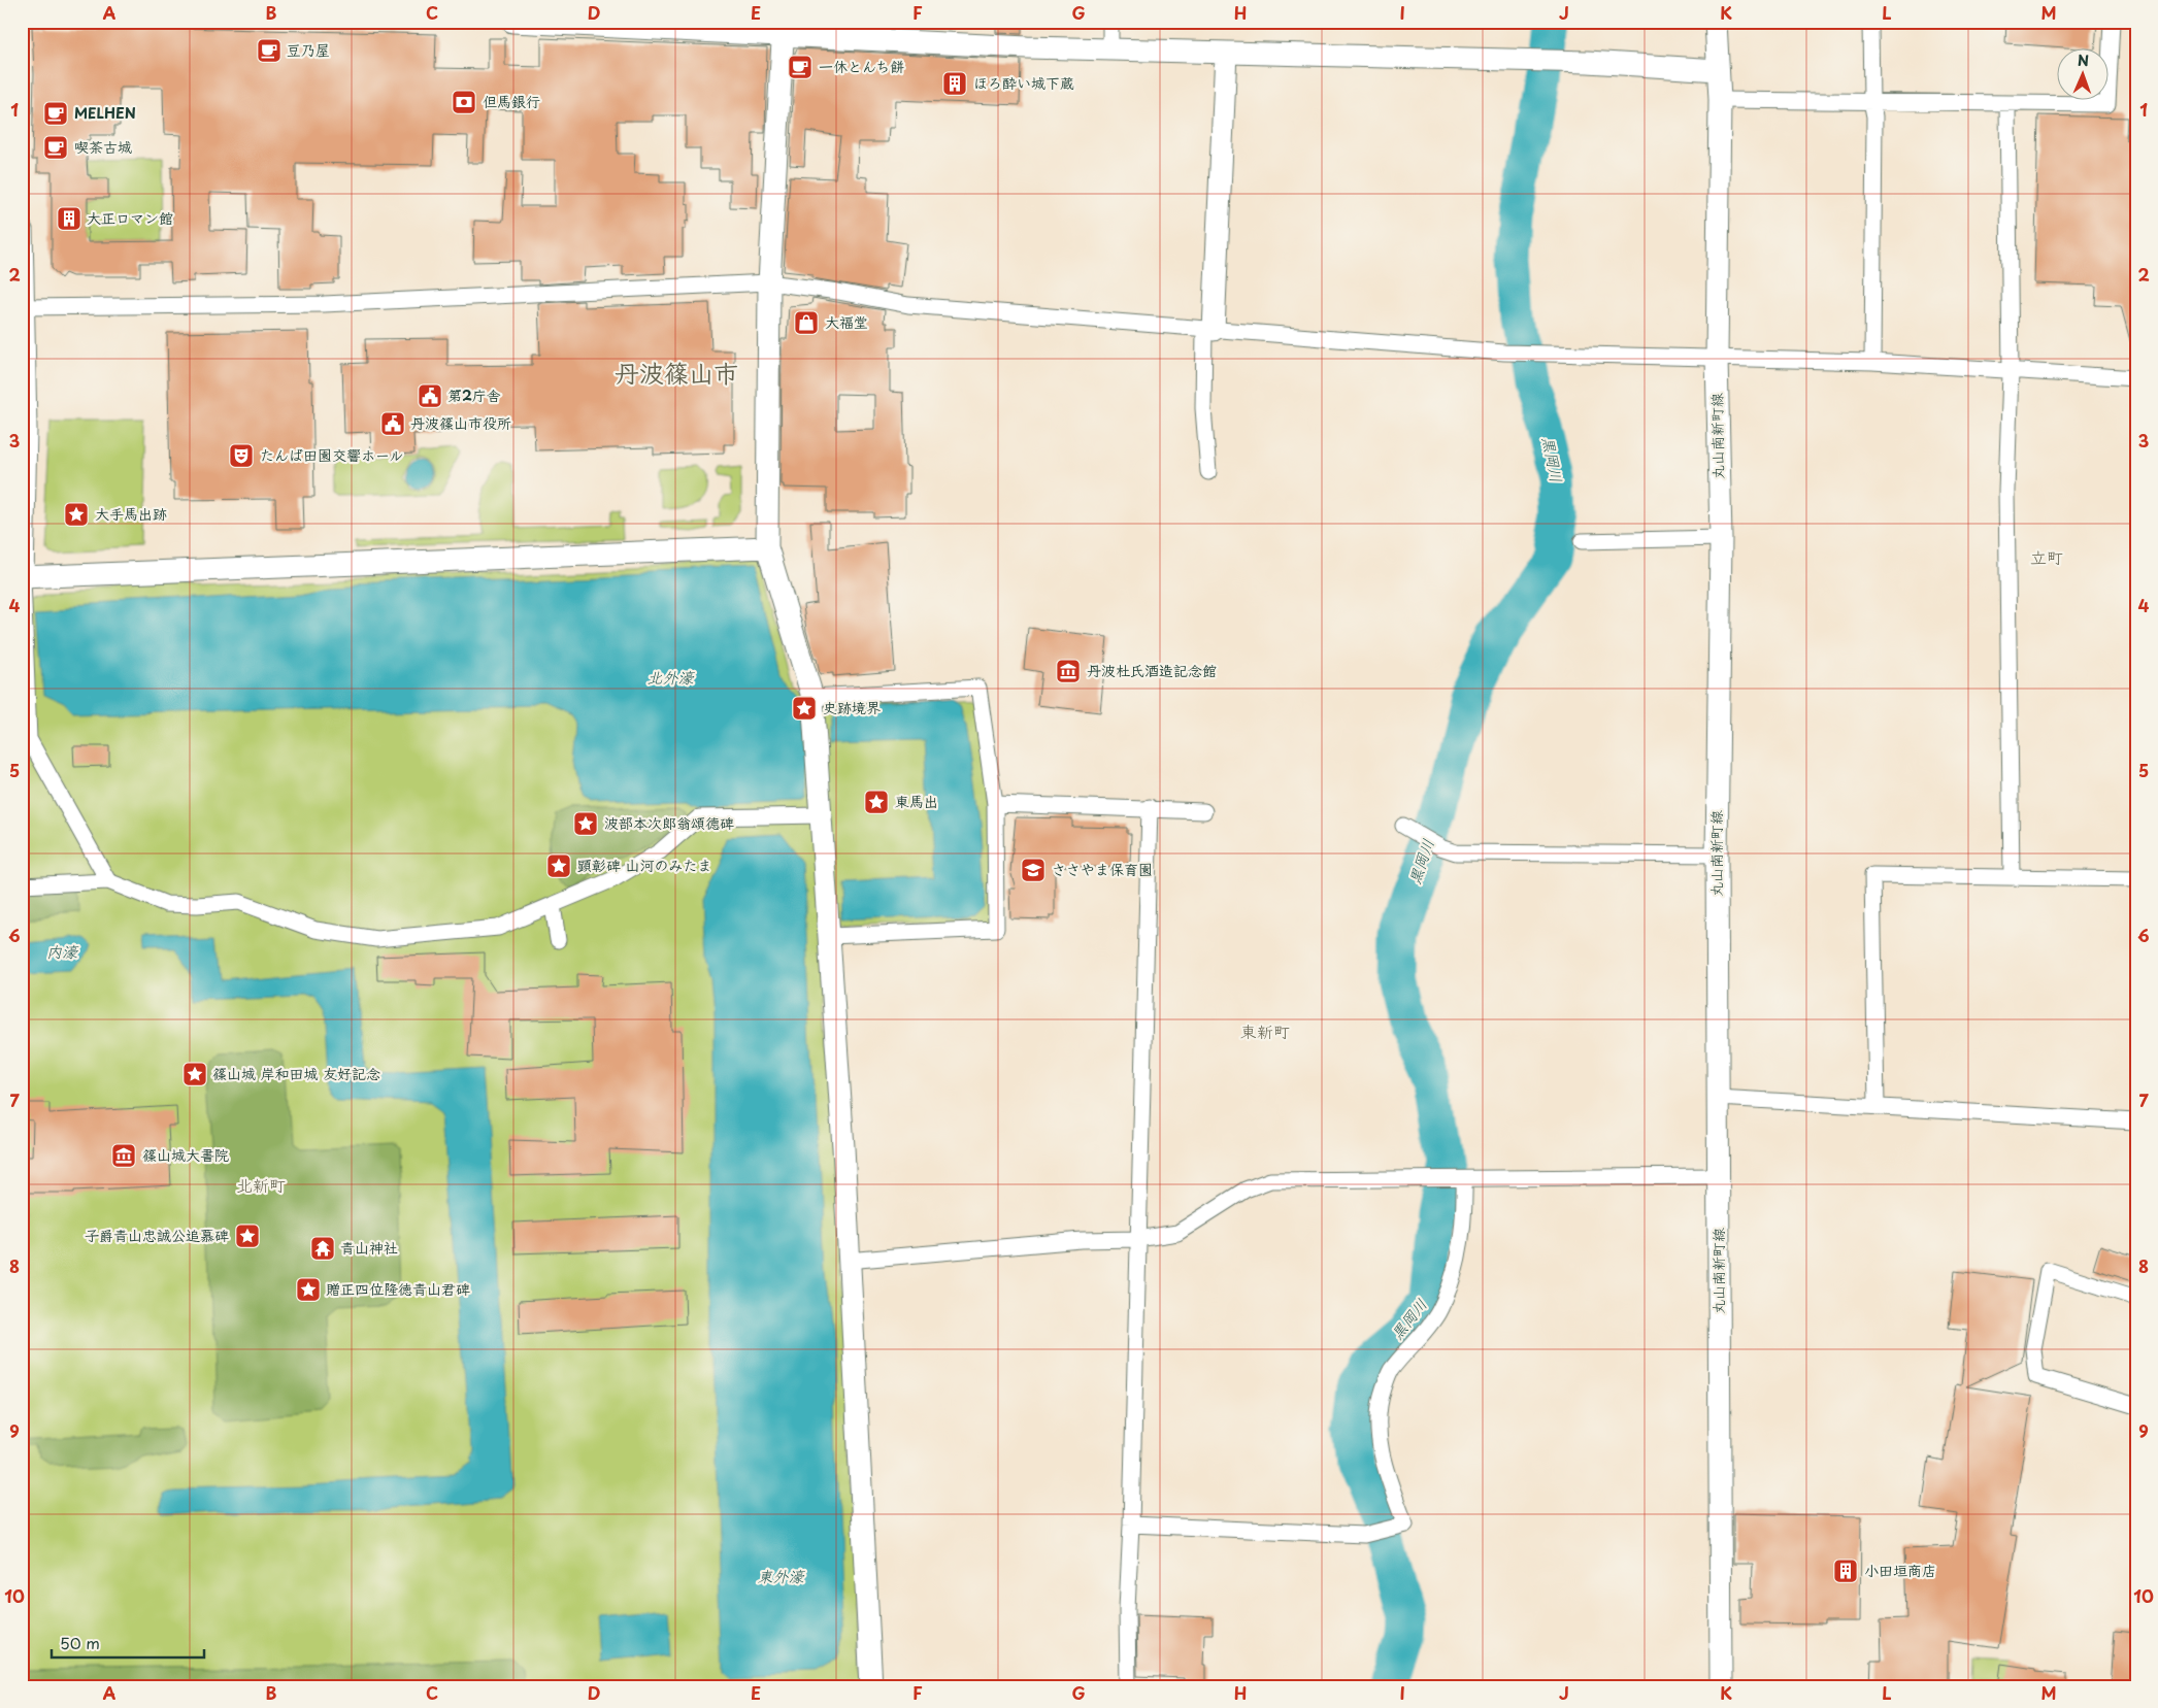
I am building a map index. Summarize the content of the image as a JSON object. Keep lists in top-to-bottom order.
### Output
{
  "streets": {
    "street": ["丸山南新町線"]
  },
  "districts": [
    "丹波篠山市",
    "立町",
    "東新町",
    "北新町"
  ],
  "water": [
    "黒岡川",
    "北外濠",
    "内濠",
    "東外濠"
  ],
  "places": {
    "cafe": [
      "豆乃屋",
      "一休とんち餅",
      "MELHEN",
      "喫茶古城"
    ],
    "building": ["ほろ酔い城下蔵", "大正ロマン館", "小田垣商店"],
    "bank": ["但馬銀行"],
    "shop": ["大福堂"],
    "public building": ["第2庁舎", "丹波篠山市役所"],
    "theatre": ["たんば田園交響ホール"],
    "place": [
      "大手馬出跡",
      "史跡境界",
      "東馬出",
      "波部本次郎翁頌德碑",
      "顕彰碑 山河のみたま",
      "篠山城 岸和田城 友好記念",
      "子爵青山忠誠公追慕碑",
      "贈正四位隆徳青山君碑"
    ],
    "museum": ["丹波杜氏酒造記念館", "篠山城大書院"],
    "school or university": ["ささやま保育園"],
    "temple": ["青山神社"]
  },
  "scale_bar": "50 m",
  "north": "top",
  "grid": {
    "columns": [
      "A",
      "B",
      "C",
      "D",
      "E",
      "F",
      "G",
      "H",
      "I",
      "J",
      "K",
      "L",
      "M"
    ],
    "rows": [
      "1",
      "2",
      "3",
      "4",
      "5",
      "6",
      "7",
      "8",
      "9",
      "10"
    ]
  }
}
